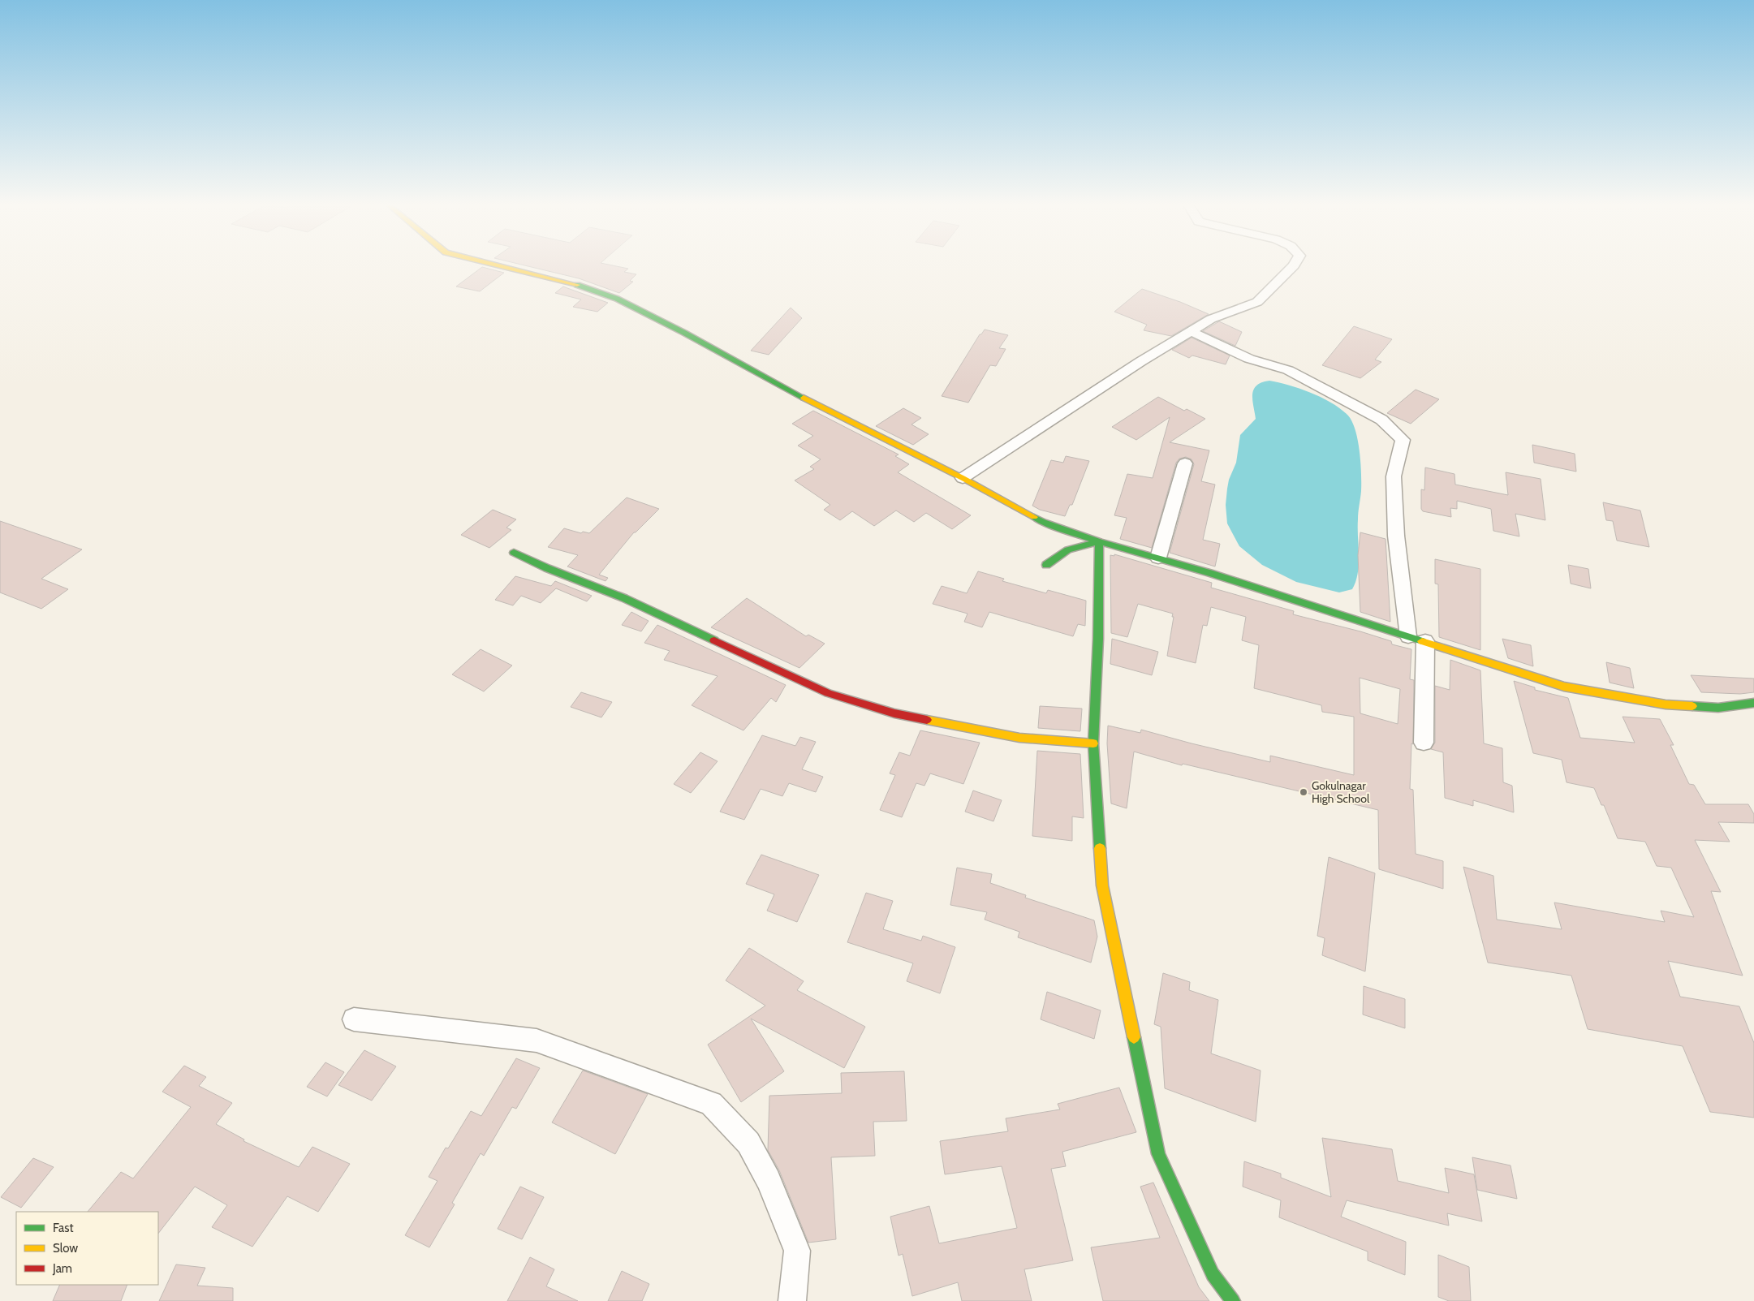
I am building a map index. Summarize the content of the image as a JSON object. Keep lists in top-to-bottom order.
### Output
{
  "places": ["Gokulnagar High School"],
  "legend": ["Fast", "Slow", "Jam"]
}
